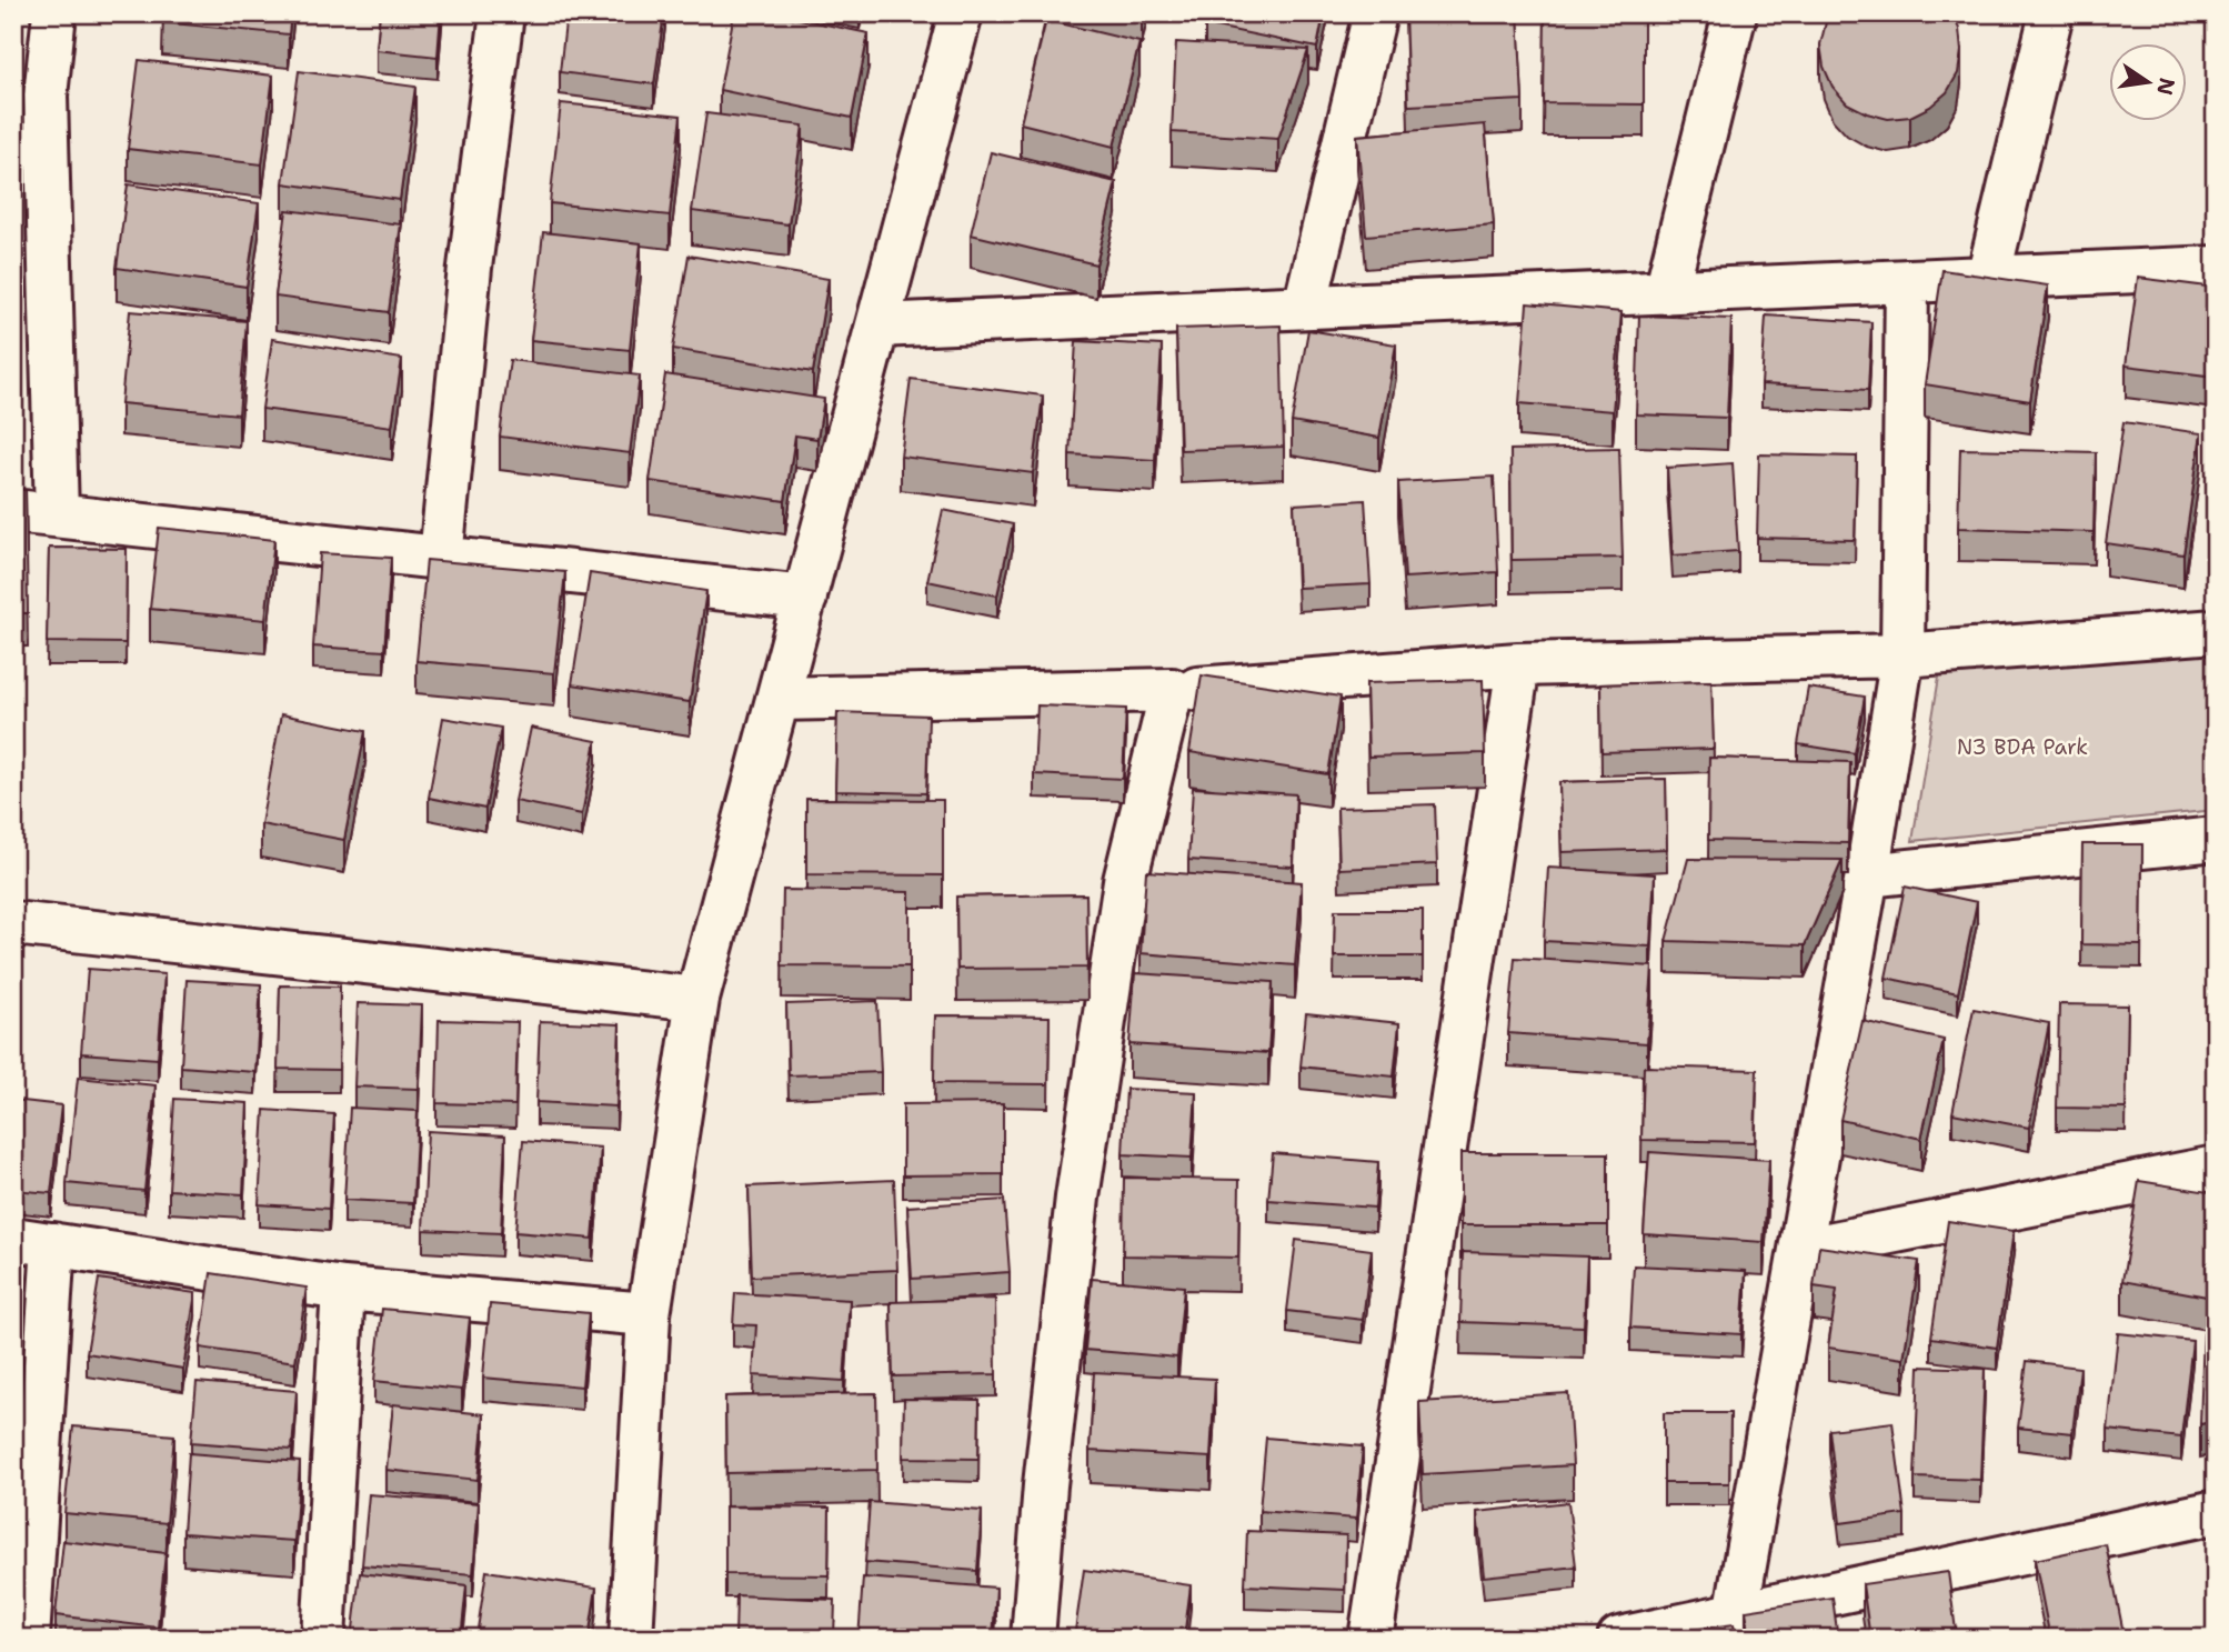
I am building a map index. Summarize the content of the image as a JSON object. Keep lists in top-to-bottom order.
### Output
{
  "parks": ["N3 BDA Park"],
  "north": "right"
}
